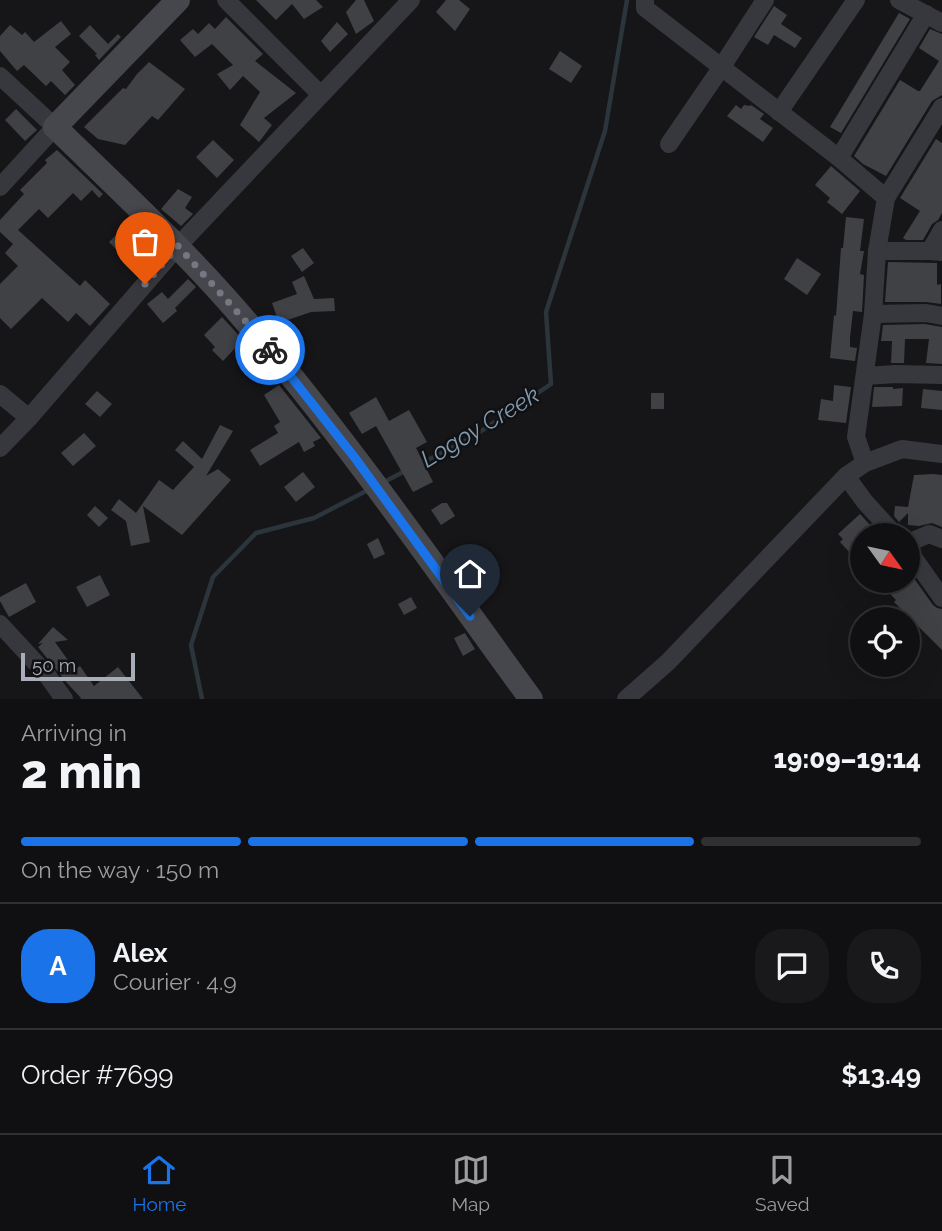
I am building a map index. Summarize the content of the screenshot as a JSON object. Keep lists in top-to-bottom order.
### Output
{
  "water": ["Logoy Creek"],
  "scale_bar": "50 m",
  "north": "bottom right",
  "page": {
    "scale": "50 m",
    "heading": ["2 min", "Arriving in", "19:09–19:14"],
    "panel": [
      "Alex",
      "Courier · 4.9",
      "Order #7699",
      "$13.49"
    ],
    "bar": "On the way · 150 m",
    "round": "A",
    "tabs": ["Home", "Map", "Saved"]
  }
}
